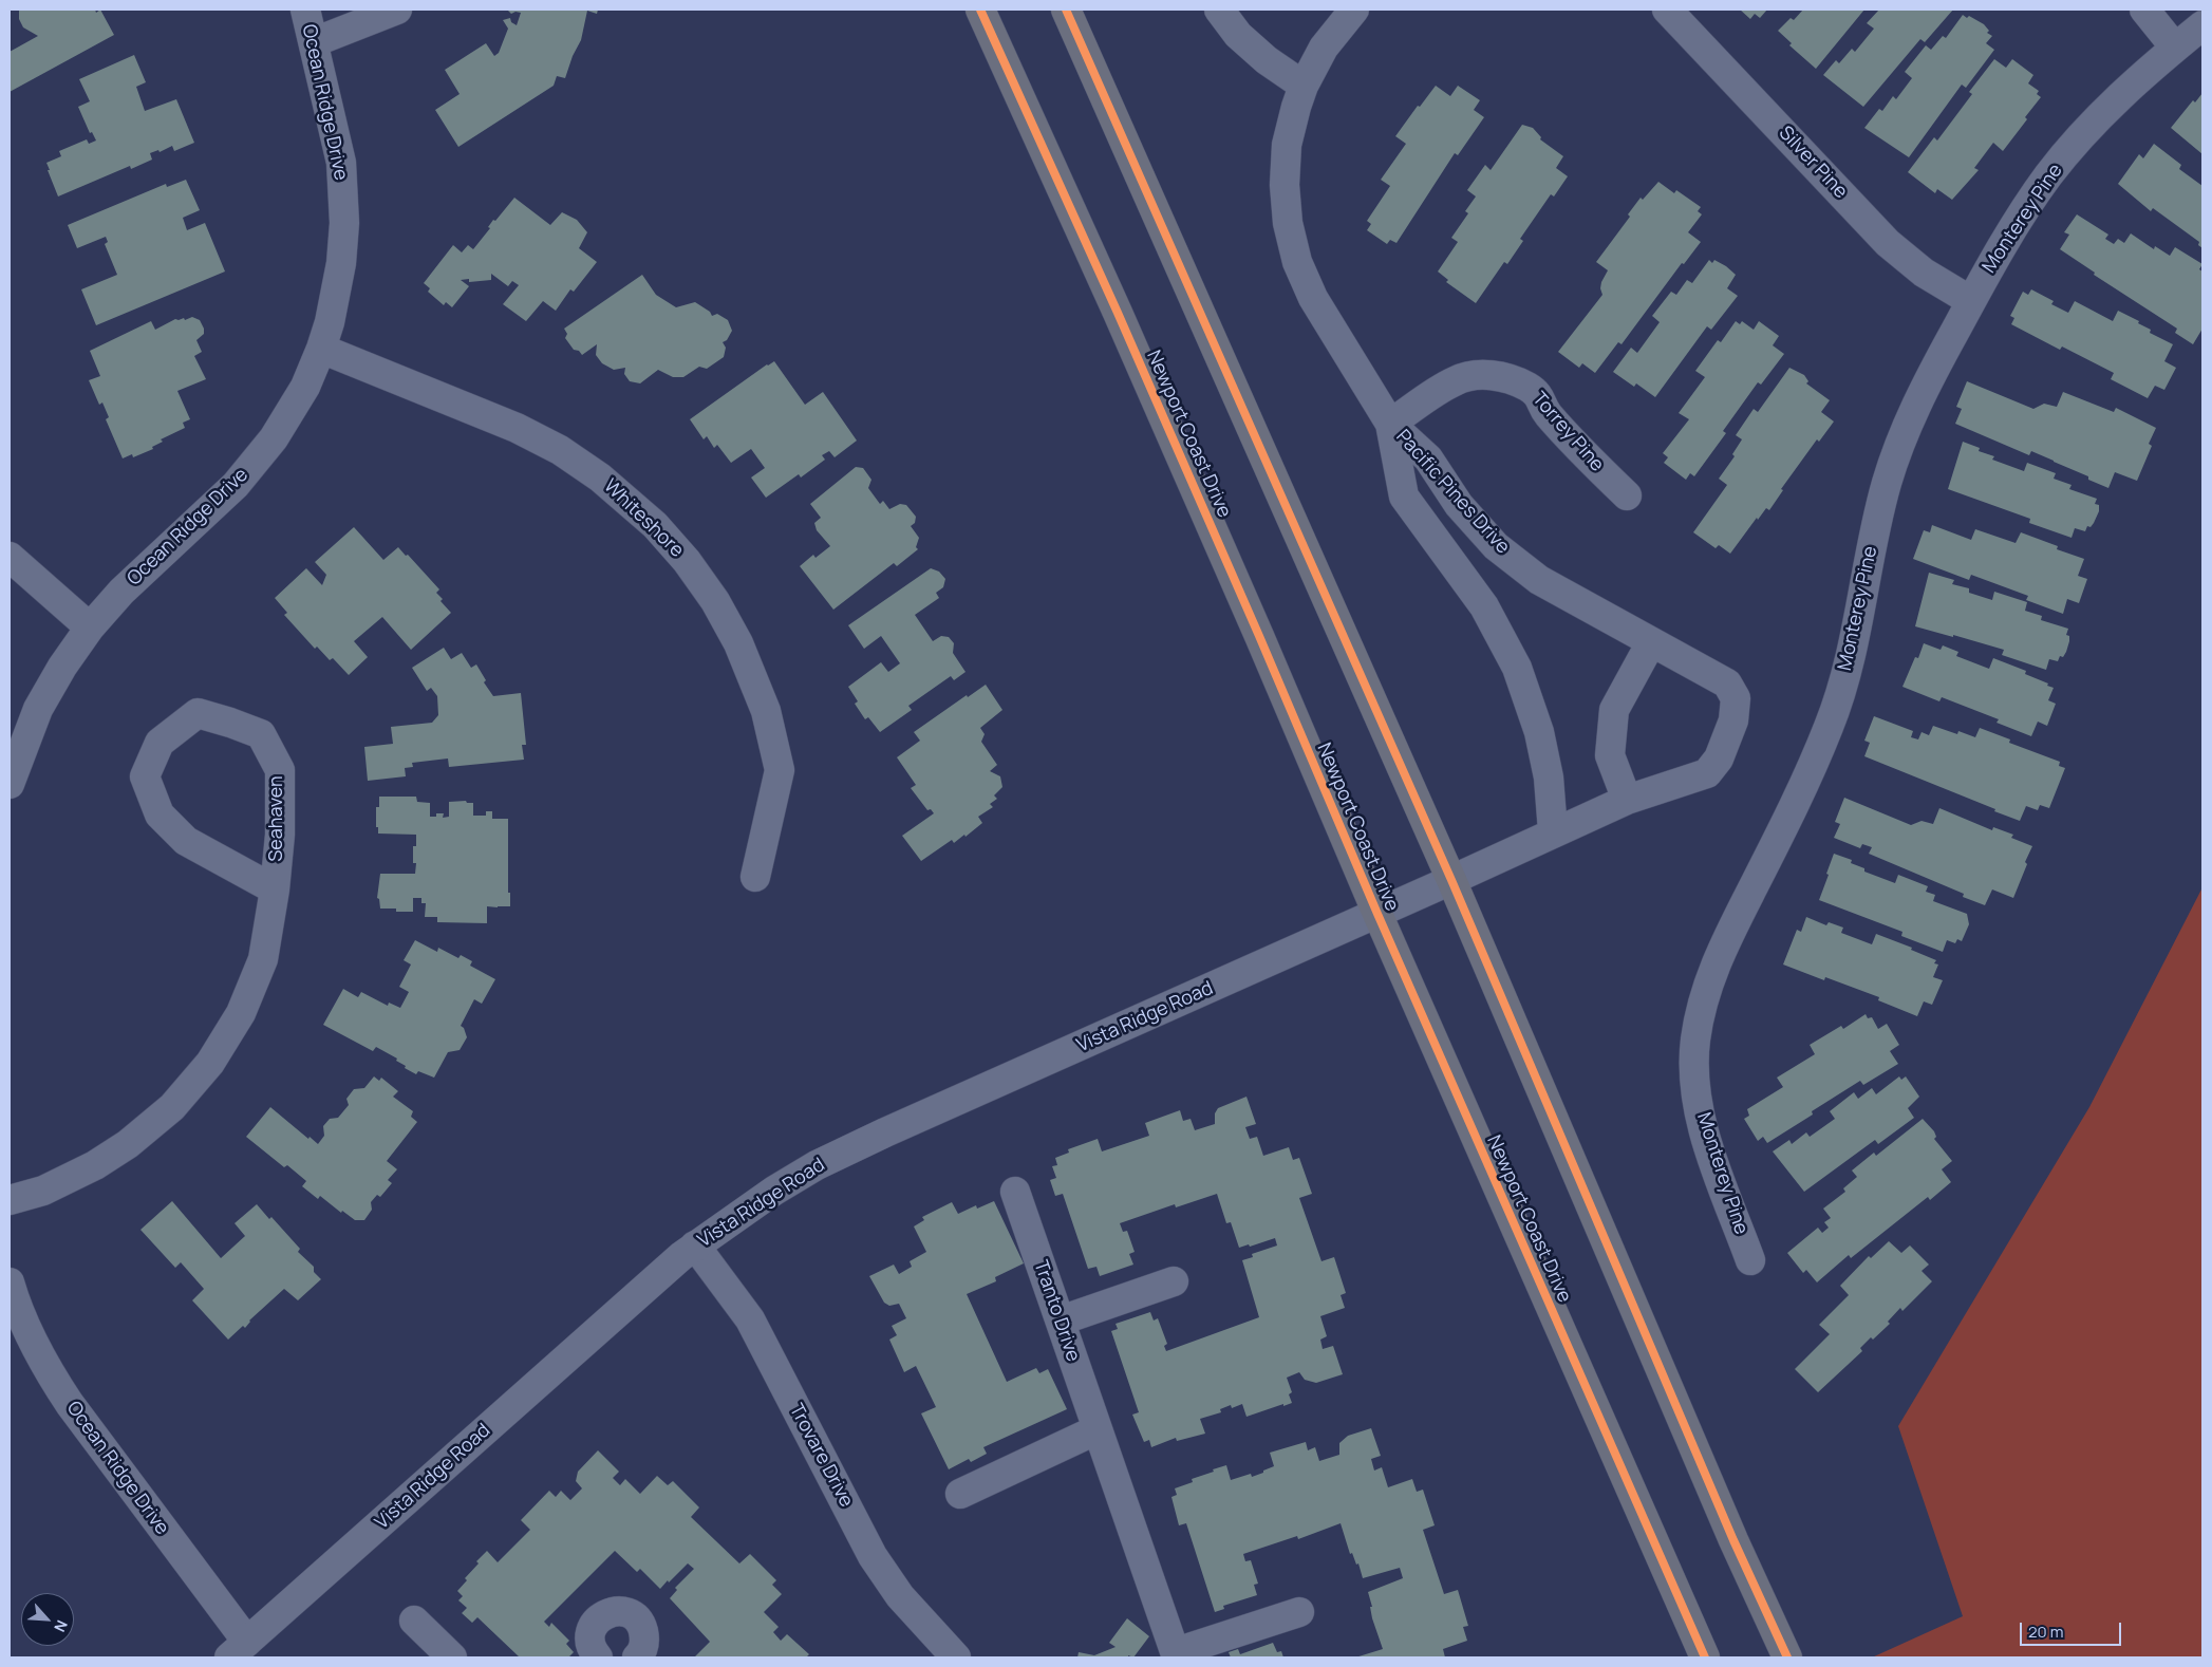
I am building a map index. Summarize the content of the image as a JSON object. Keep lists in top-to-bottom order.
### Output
{
  "streets": {
    "main road": ["Newport Coast Drive"],
    "street": [
      "Ocean Ridge Drive",
      "Silver Pine",
      "Monterey Pine",
      "Torrey Pine",
      "Pacific Pines Drive",
      "Whiteshore",
      "Seahaven",
      "Vista Ridge Road",
      "Tranto Drive",
      "Trovare Drive"
    ]
  },
  "crossings": [
    ["Ocean Ridge Drive", "Whiteshore"],
    ["Ocean Ridge Drive", "Vista Ridge Road"],
    ["Silver Pine", "Monterey Pine"],
    ["Torrey Pine", "Pacific Pines Drive"],
    ["Newport Coast Drive", "Vista Ridge Road"],
    ["Pacific Pines Drive", "Vista Ridge Road"],
    ["Vista Ridge Road", "Trovare Drive"]
  ],
  "scale_bar": "20 m",
  "north": "bottom right"
}
